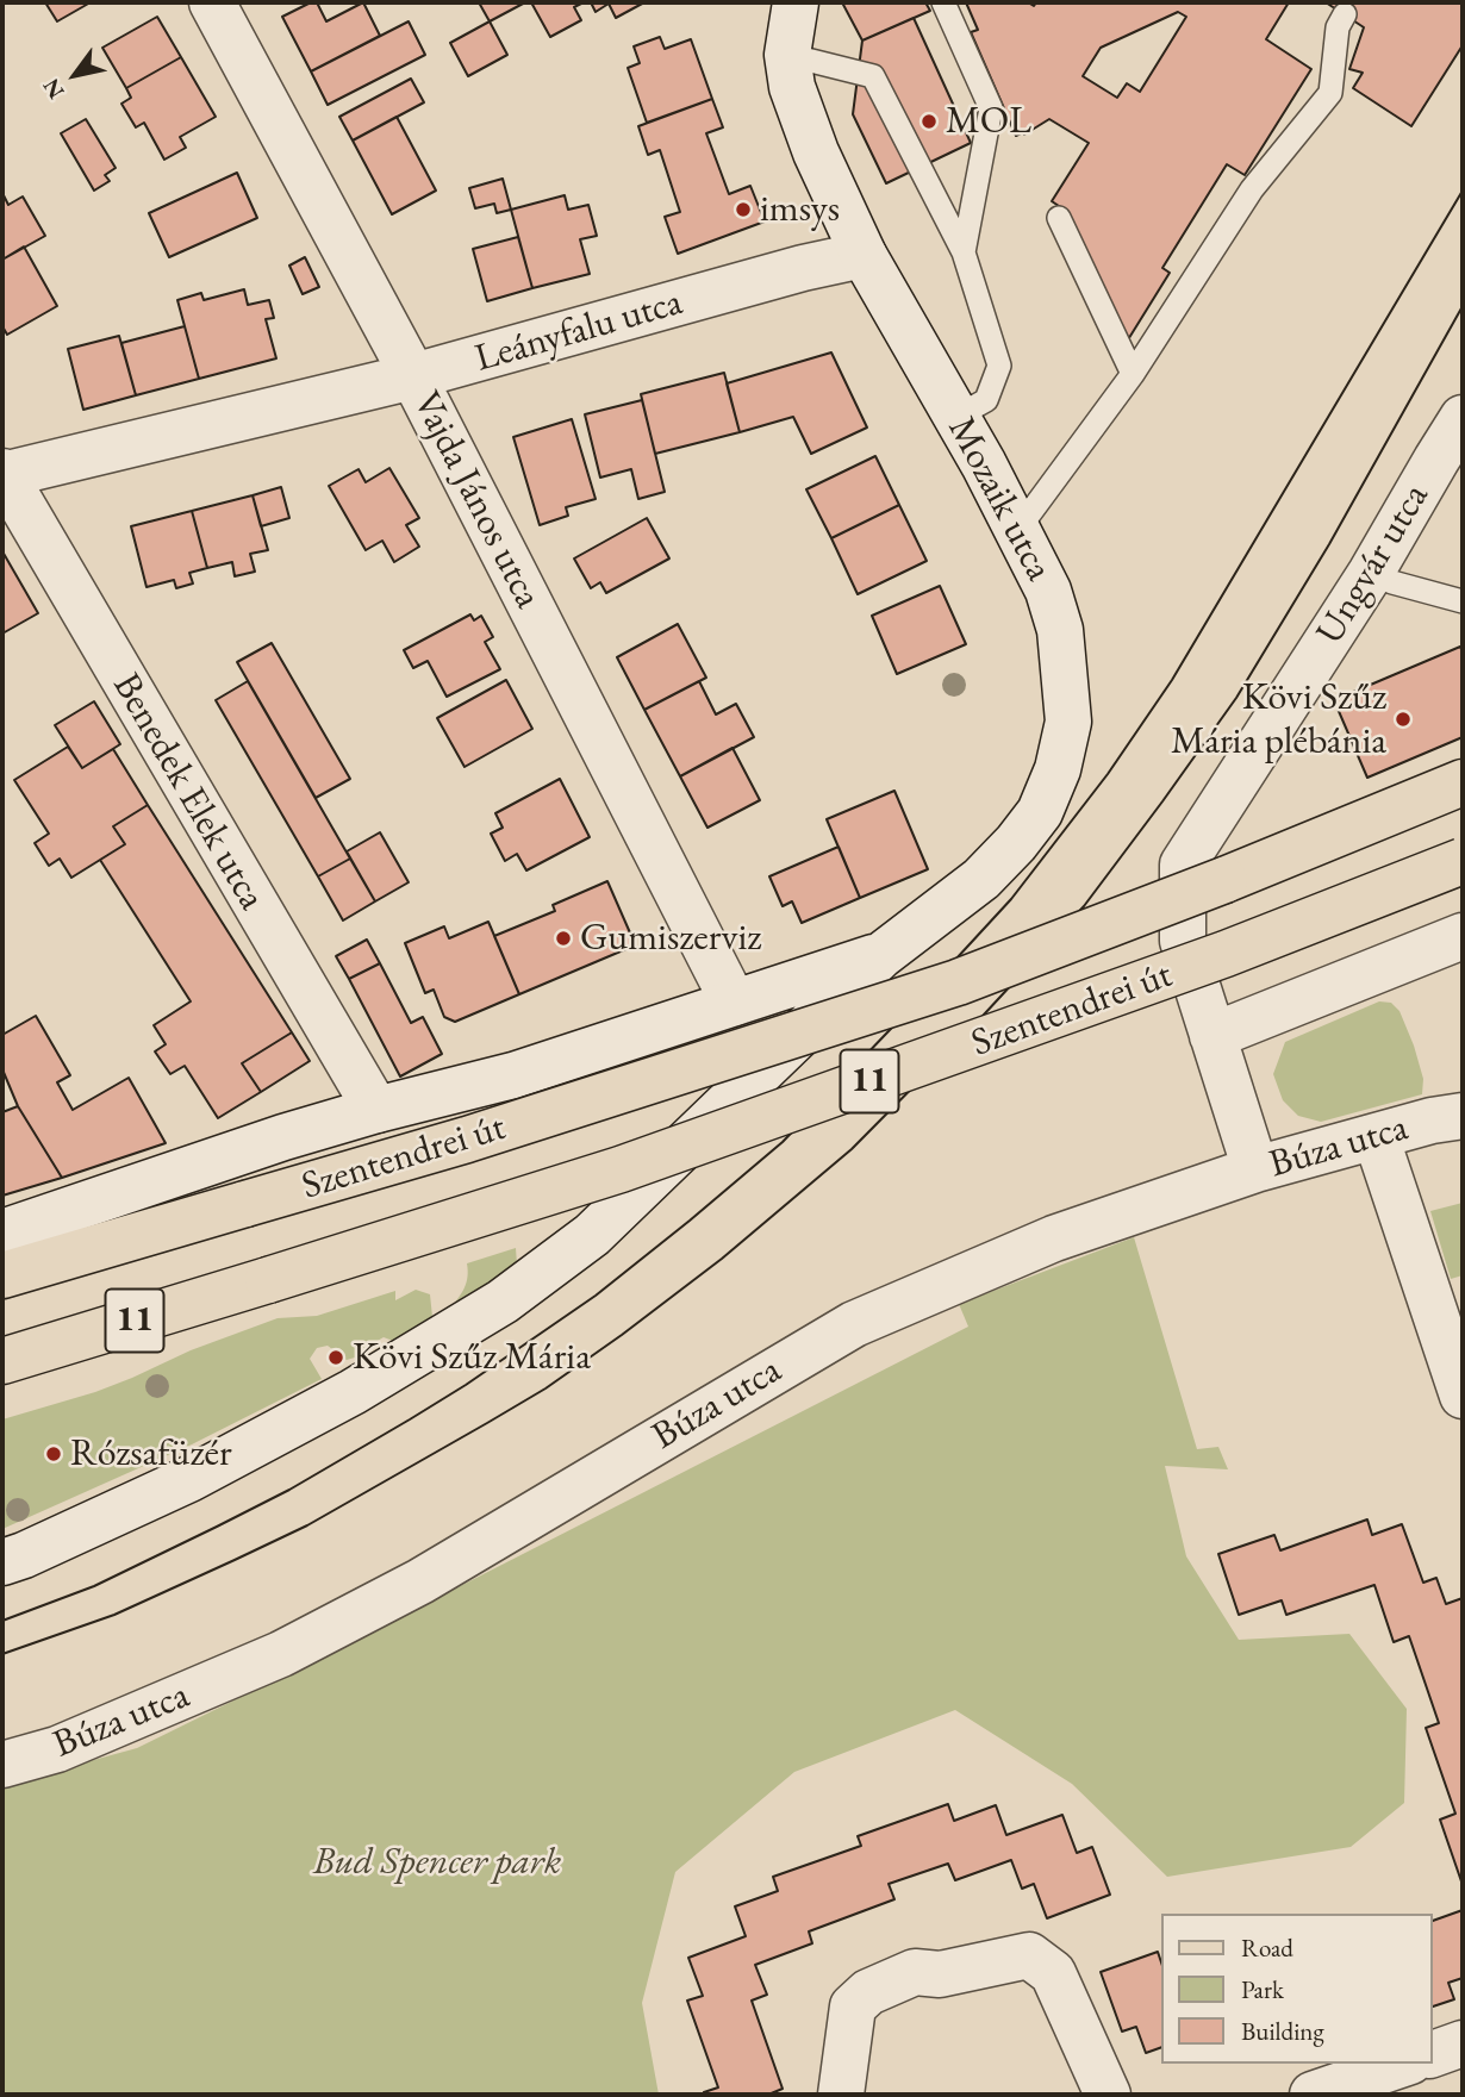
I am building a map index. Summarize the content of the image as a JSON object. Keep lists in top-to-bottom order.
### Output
{
  "streets": {
    "main road": ["Szentendrei út", "11"],
    "street": [
      "Leányfalu utca",
      "Mozaik utca",
      "Vajda János utca",
      "Ungvár utca",
      "Benedek Elek utca",
      "Búza utca"
    ]
  },
  "crossings": [
    ["Leányfalu utca", "Mozaik utca"],
    ["Leányfalu utca", "Vajda János utca"],
    ["Leányfalu utca", "Benedek Elek utca"],
    ["Ungvár utca", "Szentendrei út"],
    ["Ungvár utca", "Búza utca"]
  ],
  "parks": ["Bud Spencer park"],
  "places": [
    "MOL",
    "imsys",
    "Kövi Szűz Mária plébánia",
    "Gumiszerviz",
    "Kövi Szűz Mária",
    "Rózsafüzér"
  ],
  "legend": ["Road", "Park", "Building"],
  "north": "bottom left"
}
